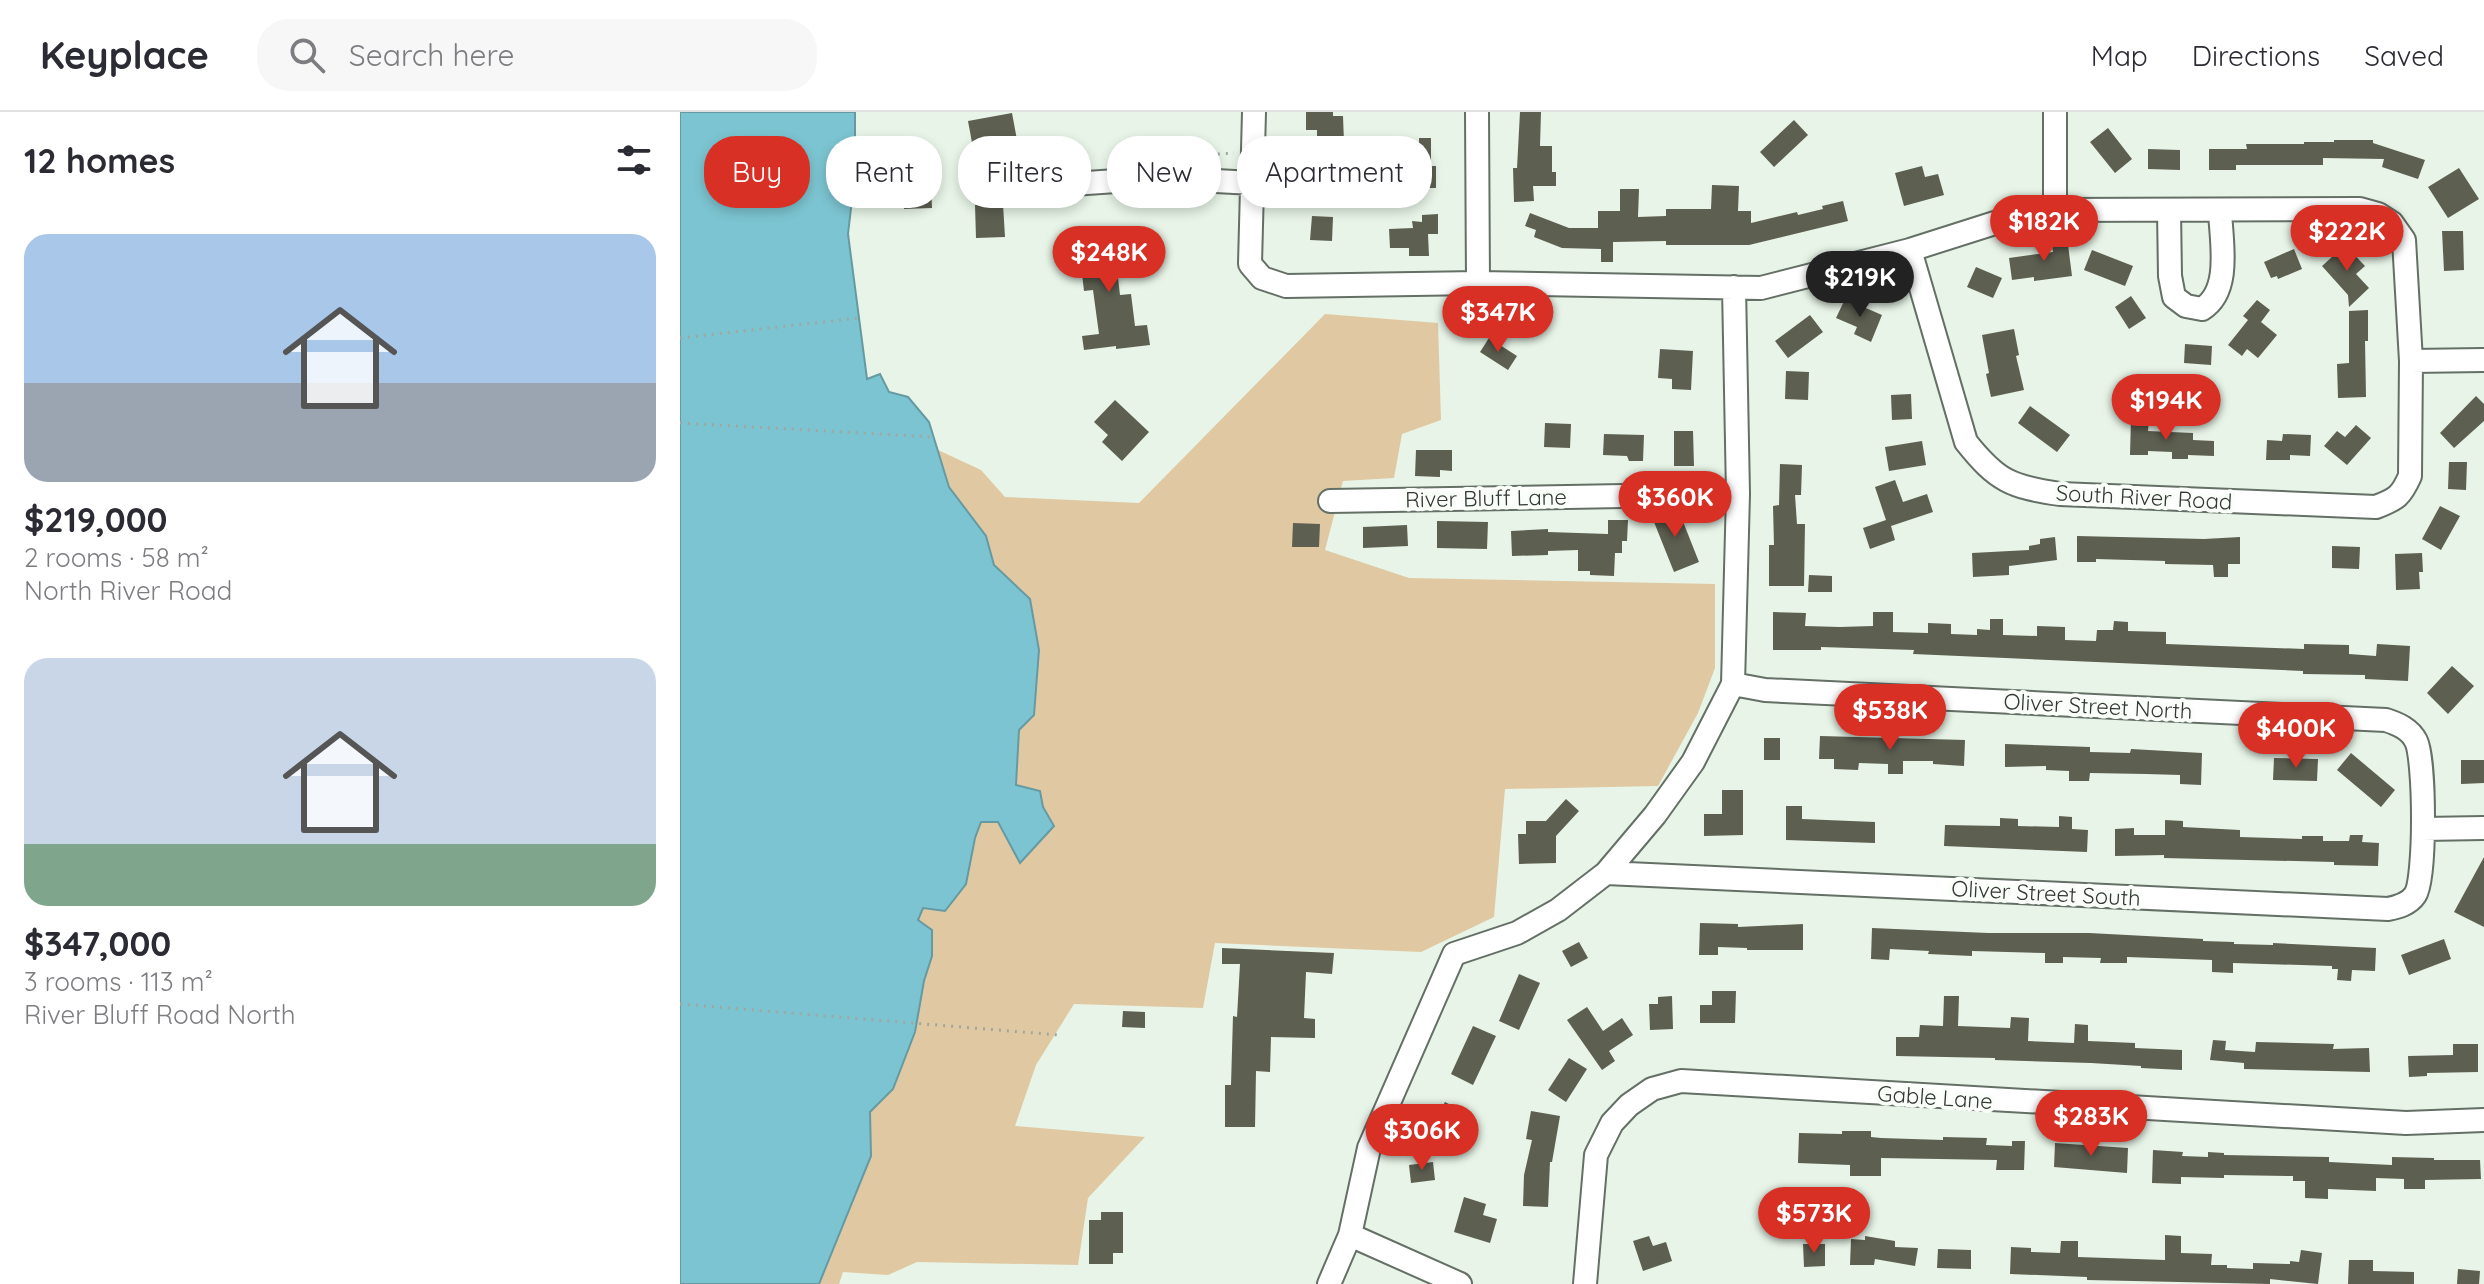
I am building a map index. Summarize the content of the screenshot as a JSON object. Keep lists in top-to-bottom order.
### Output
{
  "streets": {
    "street": [
      "South River Road",
      "River Bluff Lane",
      "Oliver Street North",
      "Oliver Street South",
      "Gable Lane"
    ]
  },
  "crossings": [
    ["Oliver Street North", "Oliver Street South"]
  ],
  "page": {
    "header": "Keyplace",
    "search": "Search here",
    "nav": ["Map", "Directions", "Saved"],
    "heading": "12 homes",
    "chip": [
      "Buy",
      "Rent",
      "Filters",
      "New",
      "Apartment"
    ],
    "price": [
      "$182K",
      "$222K",
      "$248K",
      "$219K",
      "$347K",
      "$194K",
      "$360K",
      "$538K",
      "$400K",
      "$283K",
      "$306K",
      "$573K"
    ],
    "list": [
      {
        "name": "$219,000",
        "note": "2 rooms · 58 m² · North River Road"
      },
      {
        "name": "$347,000",
        "note": "3 rooms · 113 m² · River Bluff Road North"
      }
    ]
  }
}
